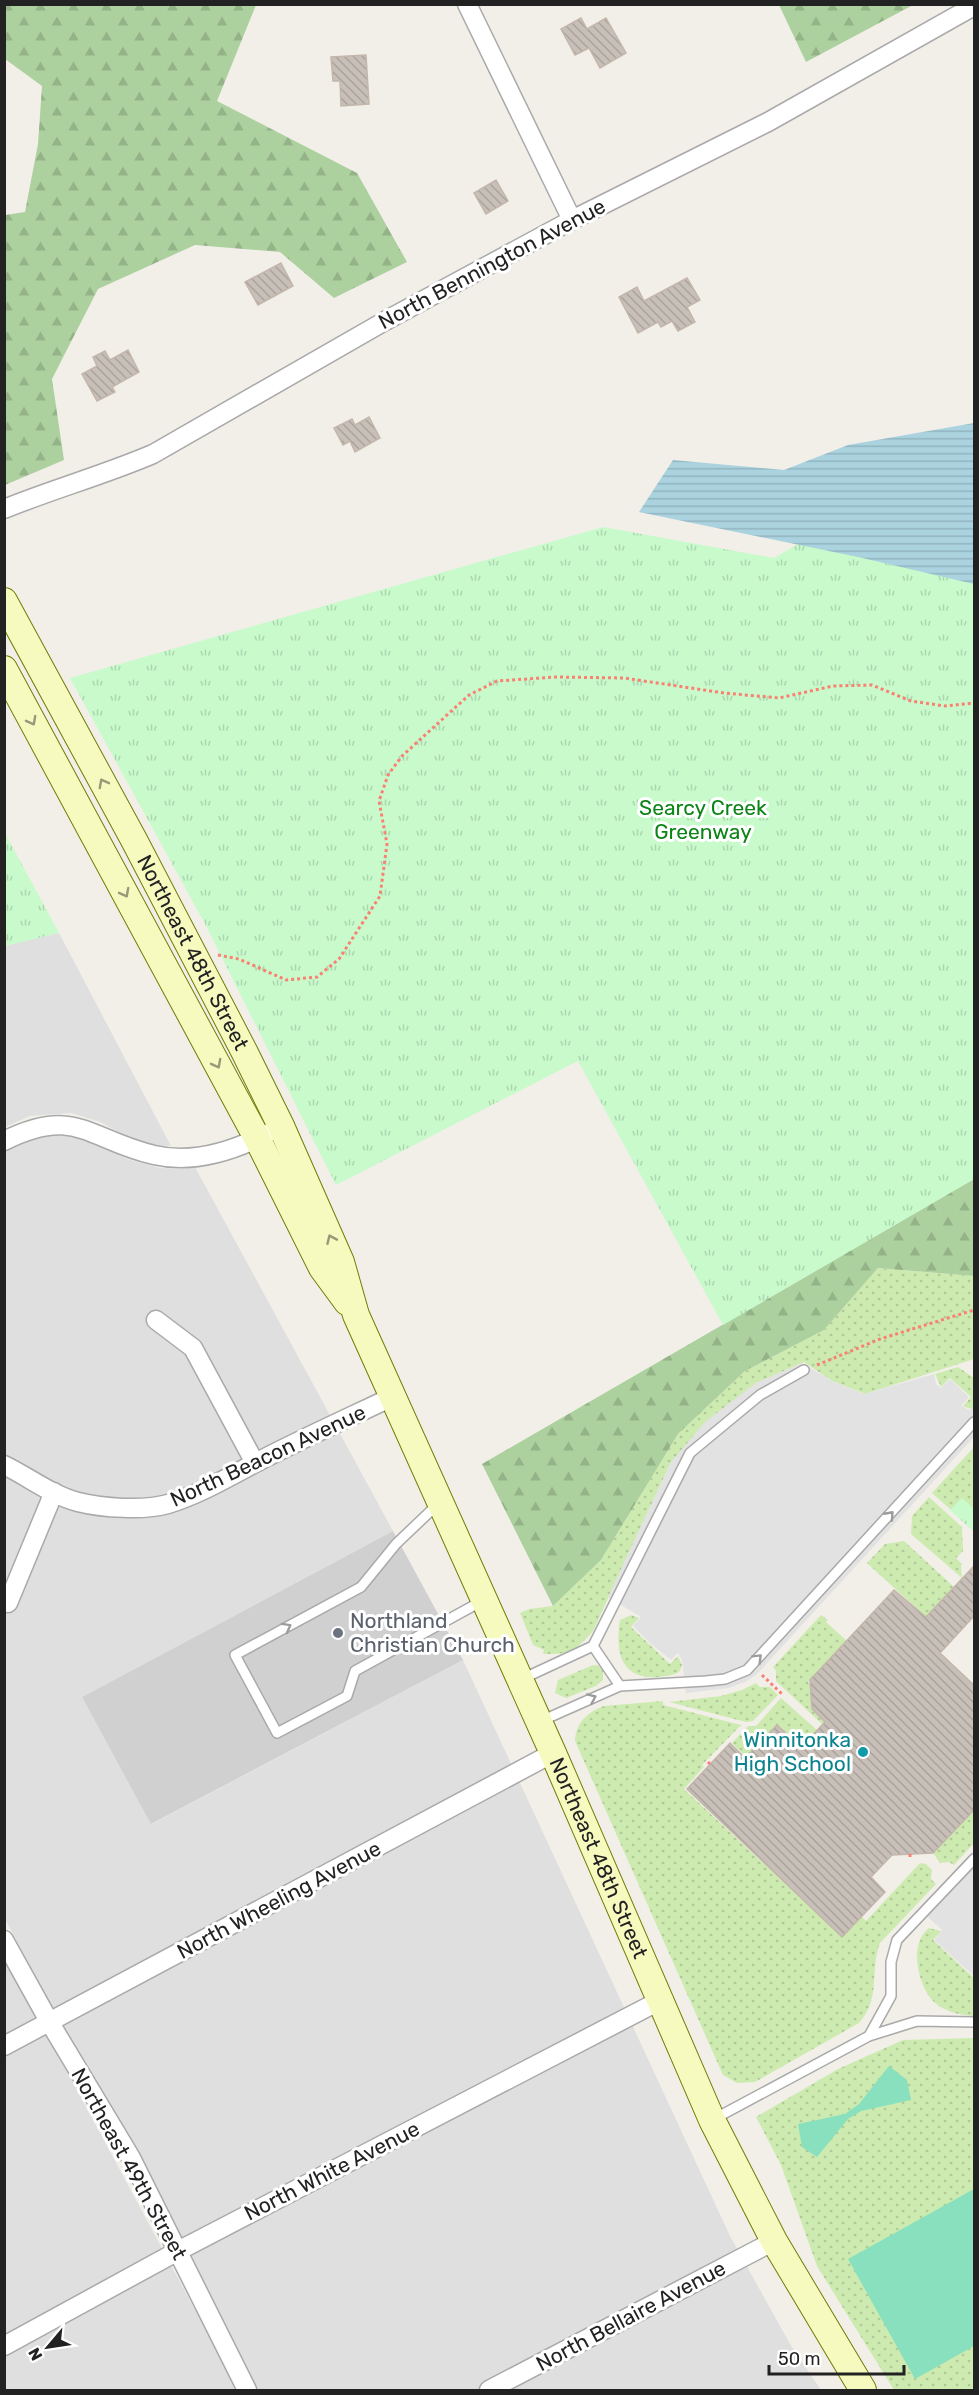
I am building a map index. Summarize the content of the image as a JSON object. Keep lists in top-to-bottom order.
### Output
{
  "streets": {
    "street": [
      "North Bennington Avenue",
      "Northeast 48th Street",
      "North Beacon Avenue",
      "North Wheeling Avenue",
      "Northeast 49th Street",
      "North White Avenue",
      "North Bellaire Avenue"
    ]
  },
  "crossings": [
    ["Northeast 48th Street", "North Beacon Avenue"],
    ["Northeast 48th Street", "North Wheeling Avenue"],
    ["Northeast 48th Street", "North White Avenue"],
    ["Northeast 48th Street", "North Bellaire Avenue"],
    ["North Wheeling Avenue", "Northeast 49th Street"],
    ["Northeast 49th Street", "North White Avenue"]
  ],
  "parks": ["Searcy Creek Greenway"],
  "places": ["Northland Christian Church", "Winnitonka High School"],
  "scale_bar": "50 m",
  "north": "bottom left"
}
